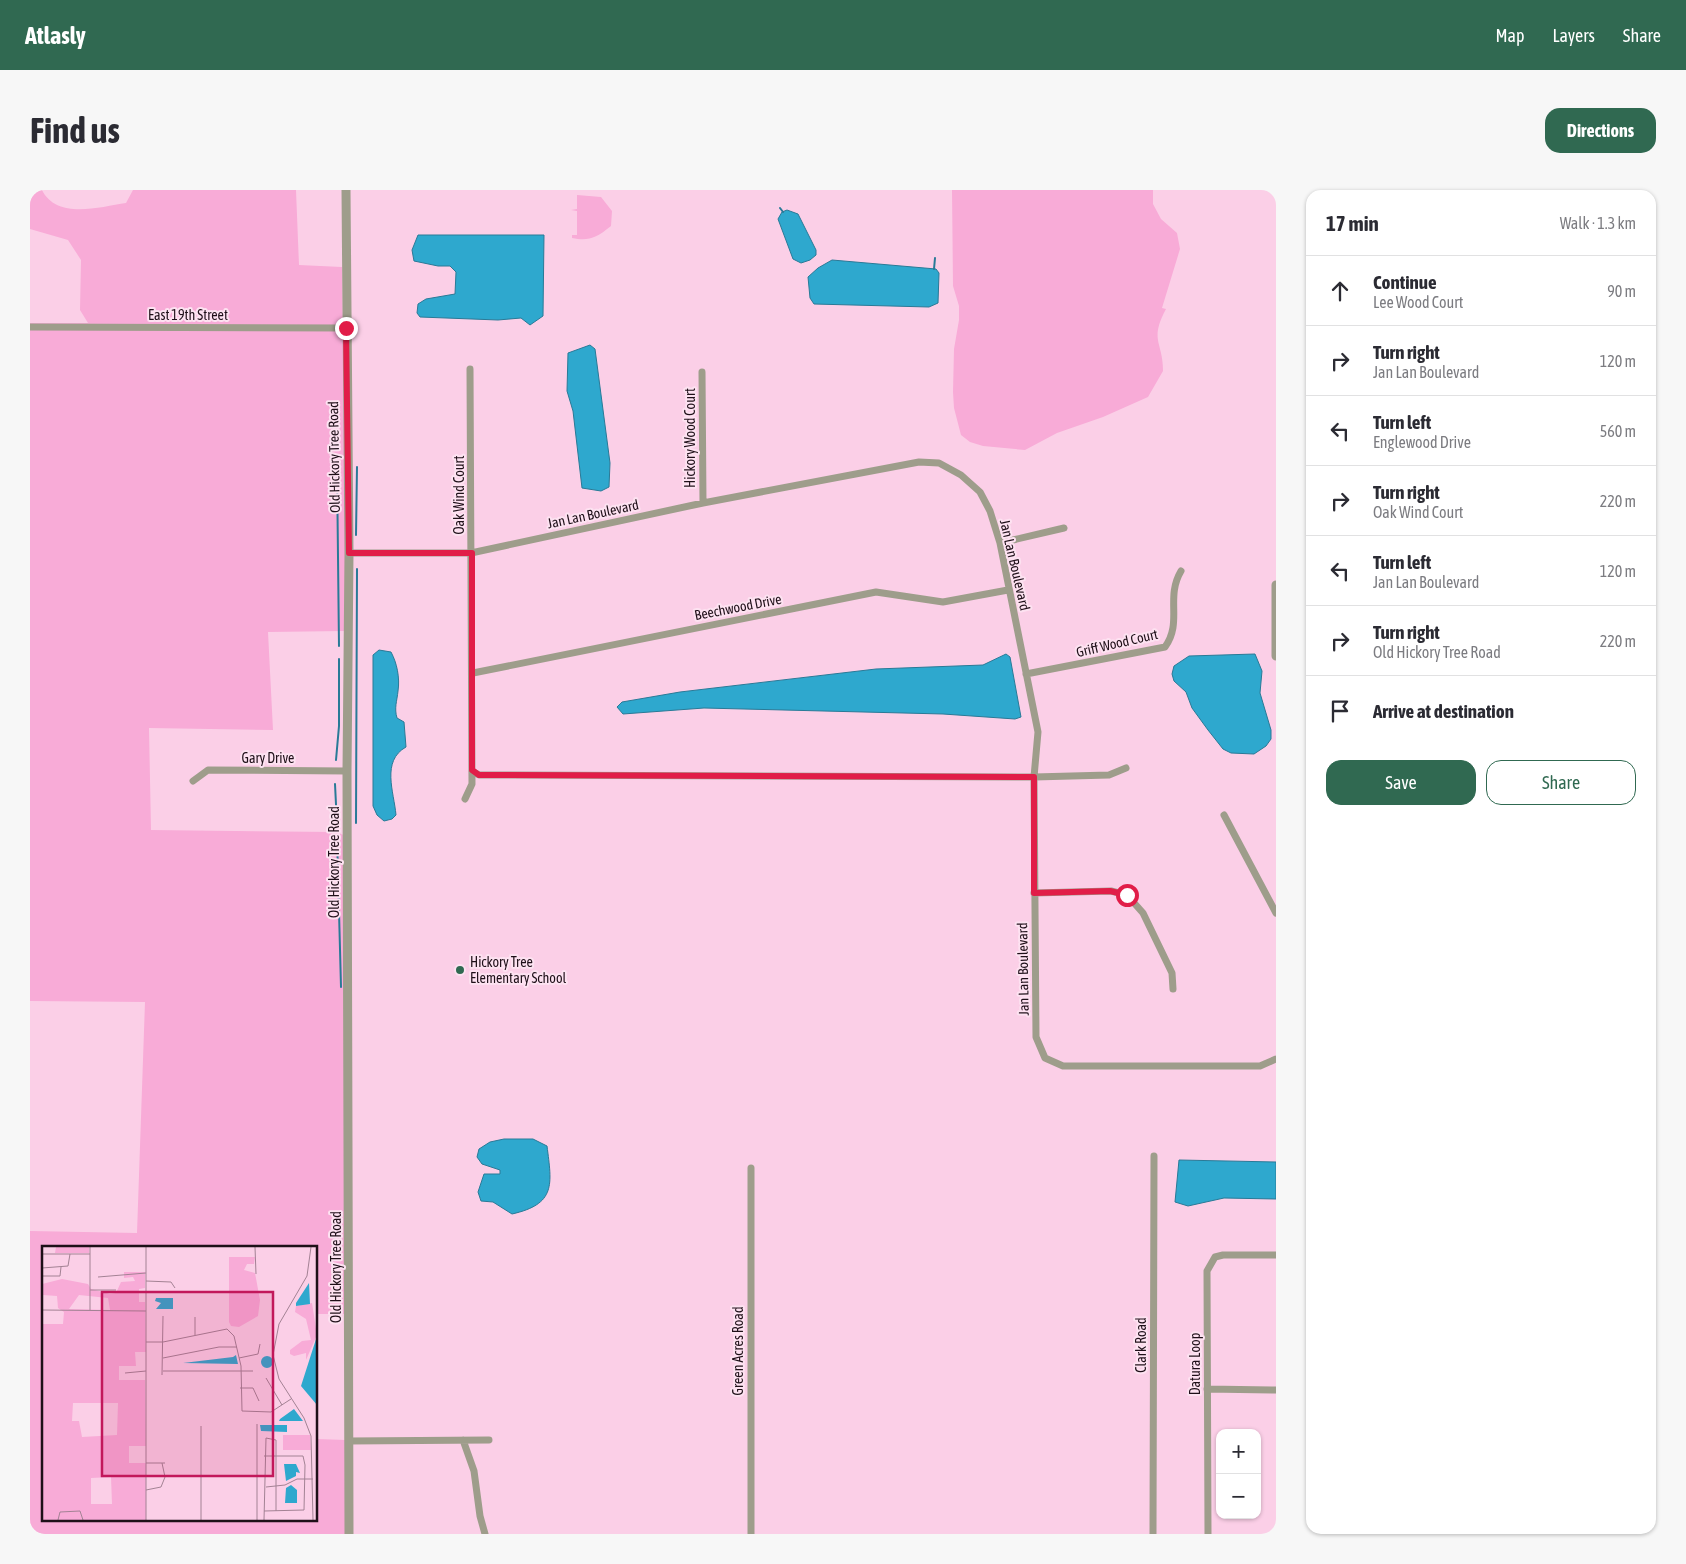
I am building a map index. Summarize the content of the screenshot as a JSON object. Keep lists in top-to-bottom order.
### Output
{
  "streets": {
    "street": [
      "East 19th Street",
      "Hickory Wood Court",
      "Old Hickory Tree Road",
      "Oak Wind Court",
      "Jan Lan Boulevard",
      "Beechwood Drive",
      "Griff Wood Court",
      "Gary Drive",
      "Clark Road",
      "Green Acres Road",
      "Datura Loop"
    ]
  },
  "crossings": [
    ["East 19th Street", "Old Hickory Tree Road"],
    ["Hickory Wood Court", "Jan Lan Boulevard"],
    ["Old Hickory Tree Road", "Jan Lan Boulevard"],
    ["Old Hickory Tree Road", "Gary Drive"],
    ["Oak Wind Court", "Jan Lan Boulevard"],
    ["Oak Wind Court", "Beechwood Drive"],
    ["Jan Lan Boulevard", "Beechwood Drive"],
    ["Jan Lan Boulevard", "Griff Wood Court"]
  ],
  "places": ["Hickory Tree Elementary School"],
  "page": {
    "header": "Atlasly",
    "nav": ["Map", "Layers", "Share"],
    "buttons": [
      "Directions",
      ["Save", "Share"]
    ],
    "title": "Find us",
    "heading": ["17 min", "Walk · 1.3 km"],
    "list": [
      ["Continue", "Lee Wood Court", "90 m"],
      ["Turn right", "Jan Lan Boulevard", "120 m"],
      ["Turn left", "Englewood Drive", "560 m"],
      ["Turn right", "Oak Wind Court", "220 m"],
      ["Turn left", "Jan Lan Boulevard", "120 m"],
      ["Turn right", "Old Hickory Tree Road", "220 m"],
      "Arrive at destination"
    ],
    "map_buttons": ["+", "−"]
  }
}
